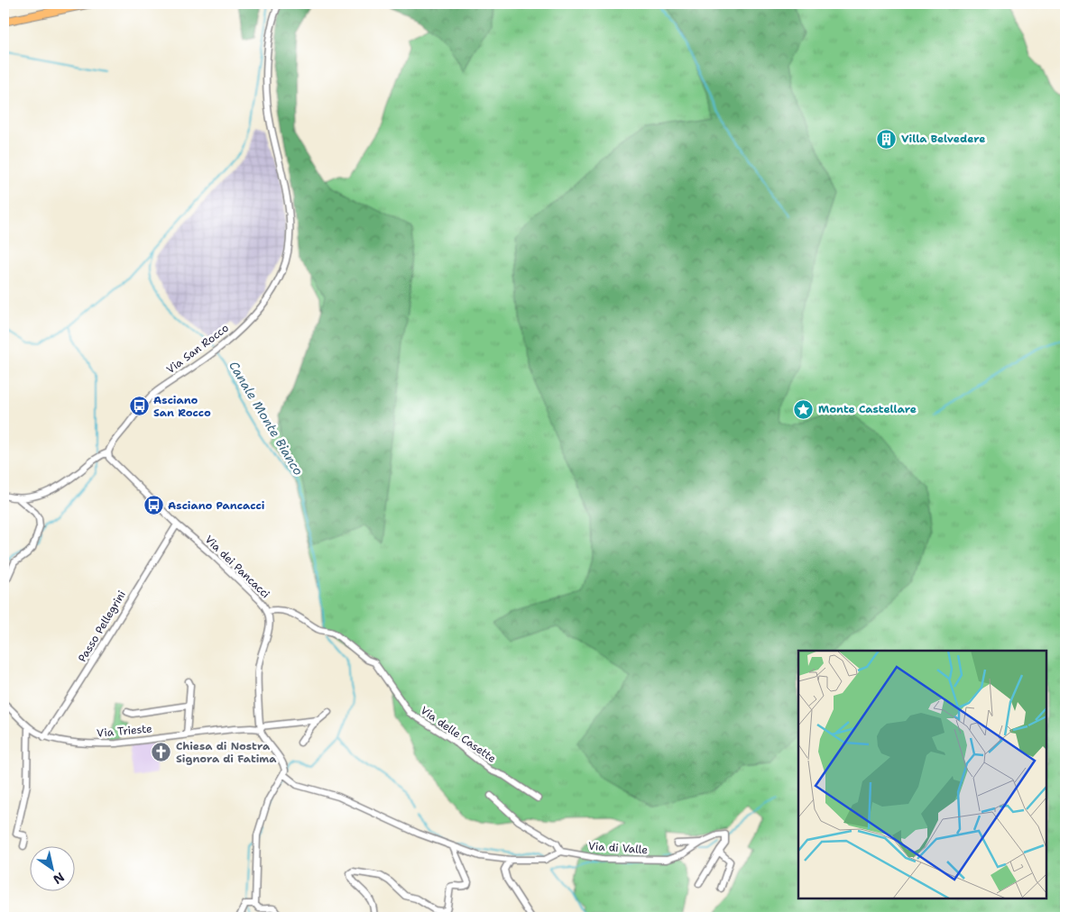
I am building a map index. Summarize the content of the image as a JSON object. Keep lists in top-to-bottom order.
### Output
{
  "streets": {
    "street": [
      "Via San Rocco",
      "Via dei Pancacci",
      "Passo Pellegrini",
      "Via Trieste",
      "Via delle Casette",
      "Via di Valle"
    ]
  },
  "crossings": [
    ["Via San Rocco", "Via dei Pancacci"],
    ["Via dei Pancacci", "Passo Pellegrini"],
    ["Via dei Pancacci", "Via Trieste"],
    ["Via dei Pancacci", "Via delle Casette"],
    ["Passo Pellegrini", "Via Trieste"]
  ],
  "water": ["Canale Monte Bianco"],
  "places": {
    "building": ["Villa Belvedere"],
    "bus stop": ["Asciano San Rocco", "Asciano Pancacci"],
    "place": ["Monte Castellare"],
    "church": ["Chiesa di Nostra Signora di Fatima"]
  },
  "north": "bottom right"
}
